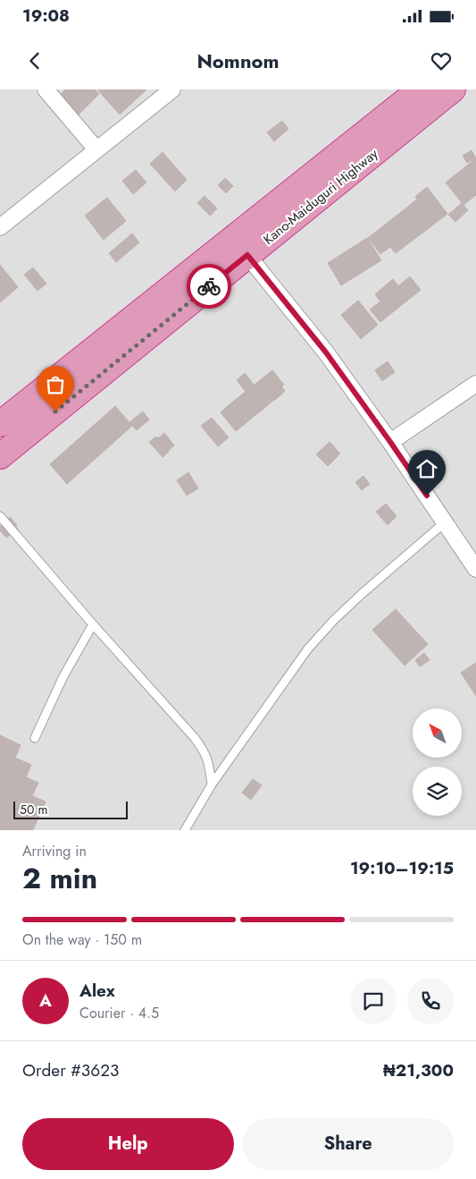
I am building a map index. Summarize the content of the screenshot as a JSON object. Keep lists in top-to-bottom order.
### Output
{
  "streets": {
    "highway": ["Kano-Maiduguri Highway"]
  },
  "scale_bar": "50 m",
  "north": "top left",
  "page": {
    "status": "19:08",
    "header": "Nomnom",
    "scale": "50 m",
    "heading": ["2 min", "Arriving in", "19:10–19:15"],
    "panel": [
      "Alex",
      "Courier · 4.5",
      "Order #3623",
      "₦21,300"
    ],
    "bar": "On the way · 150 m",
    "round": "A",
    "buttons": ["Help", "Share"]
  }
}
